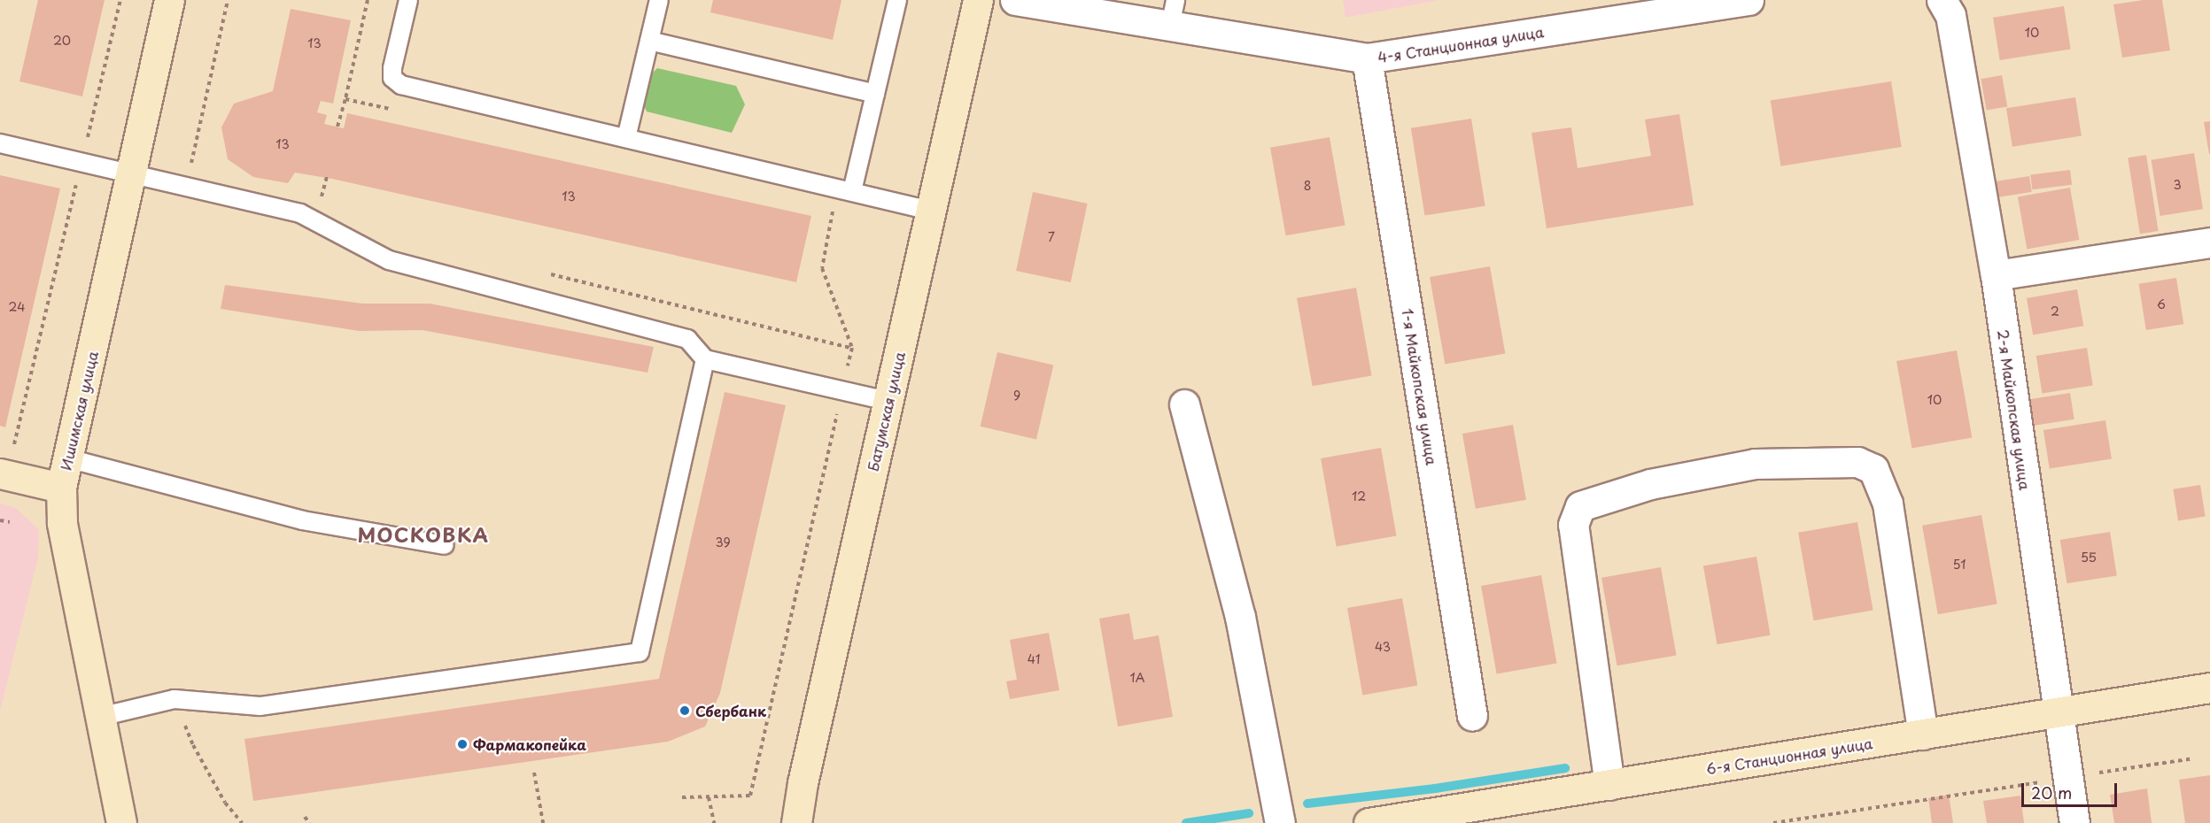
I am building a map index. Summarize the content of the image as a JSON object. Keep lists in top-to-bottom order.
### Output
{
  "streets": {
    "street": [
      "4-я Станционная улица",
      "1-я Майкопская улица",
      "2-я Майкопская улица",
      "Ишимская улица",
      "Батумская улица",
      "6-я Станционная улица"
    ]
  },
  "crossings": [
    ["4-я Станционная улица", "1-я Майкопская улица"],
    ["2-я Майкопская улица", "6-я Станционная улица"]
  ],
  "districts": ["МОСКОВКА"],
  "places": ["Сбербанк", "Фармакопейка"],
  "house_numbers": [
    "10",
    "20",
    "13",
    "13",
    "3",
    "8",
    "13",
    "7",
    "6",
    "24",
    "2",
    "9",
    "10",
    "12",
    "39",
    "55",
    "51",
    "43",
    "41",
    "1А"
  ],
  "scale_bar": "20 m"
}
